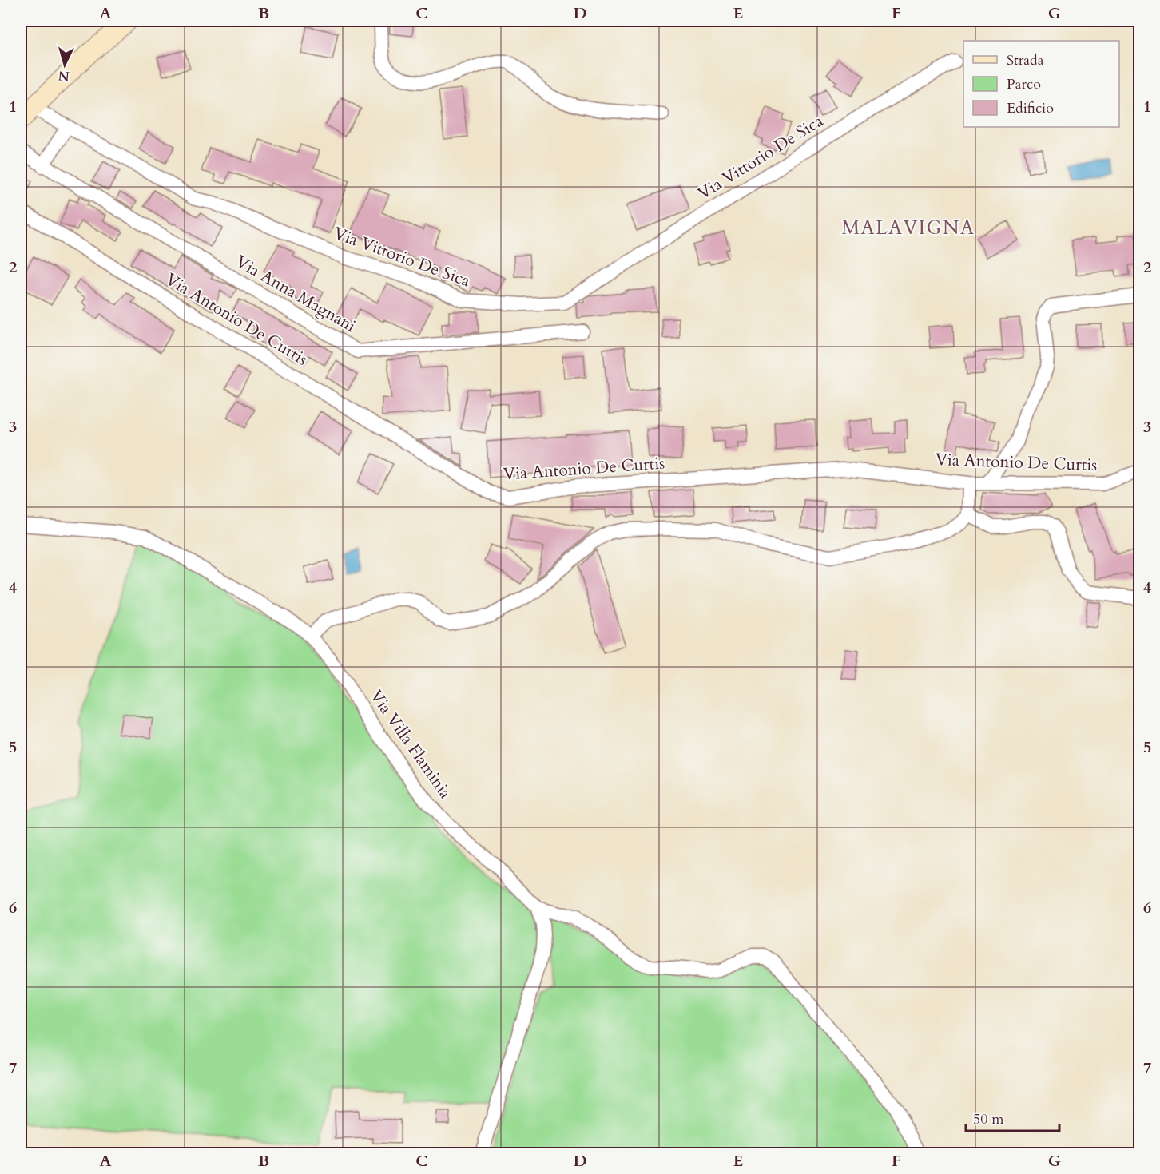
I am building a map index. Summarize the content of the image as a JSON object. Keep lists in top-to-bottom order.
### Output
{
  "streets": {
    "street": [
      "Via Vittorio De Sica",
      "Via Anna Magnani",
      "Via Antonio De Curtis",
      "Via Villa Flaminia"
    ]
  },
  "districts": ["MALAVIGNA"],
  "legend": ["Strada", "Parco", "Edificio"],
  "scale_bar": "50 m",
  "north": "bottom",
  "grid": {
    "columns": [
      "A",
      "B",
      "C",
      "D",
      "E",
      "F",
      "G"
    ],
    "rows": [
      "1",
      "2",
      "3",
      "4",
      "5",
      "6",
      "7"
    ]
  }
}
